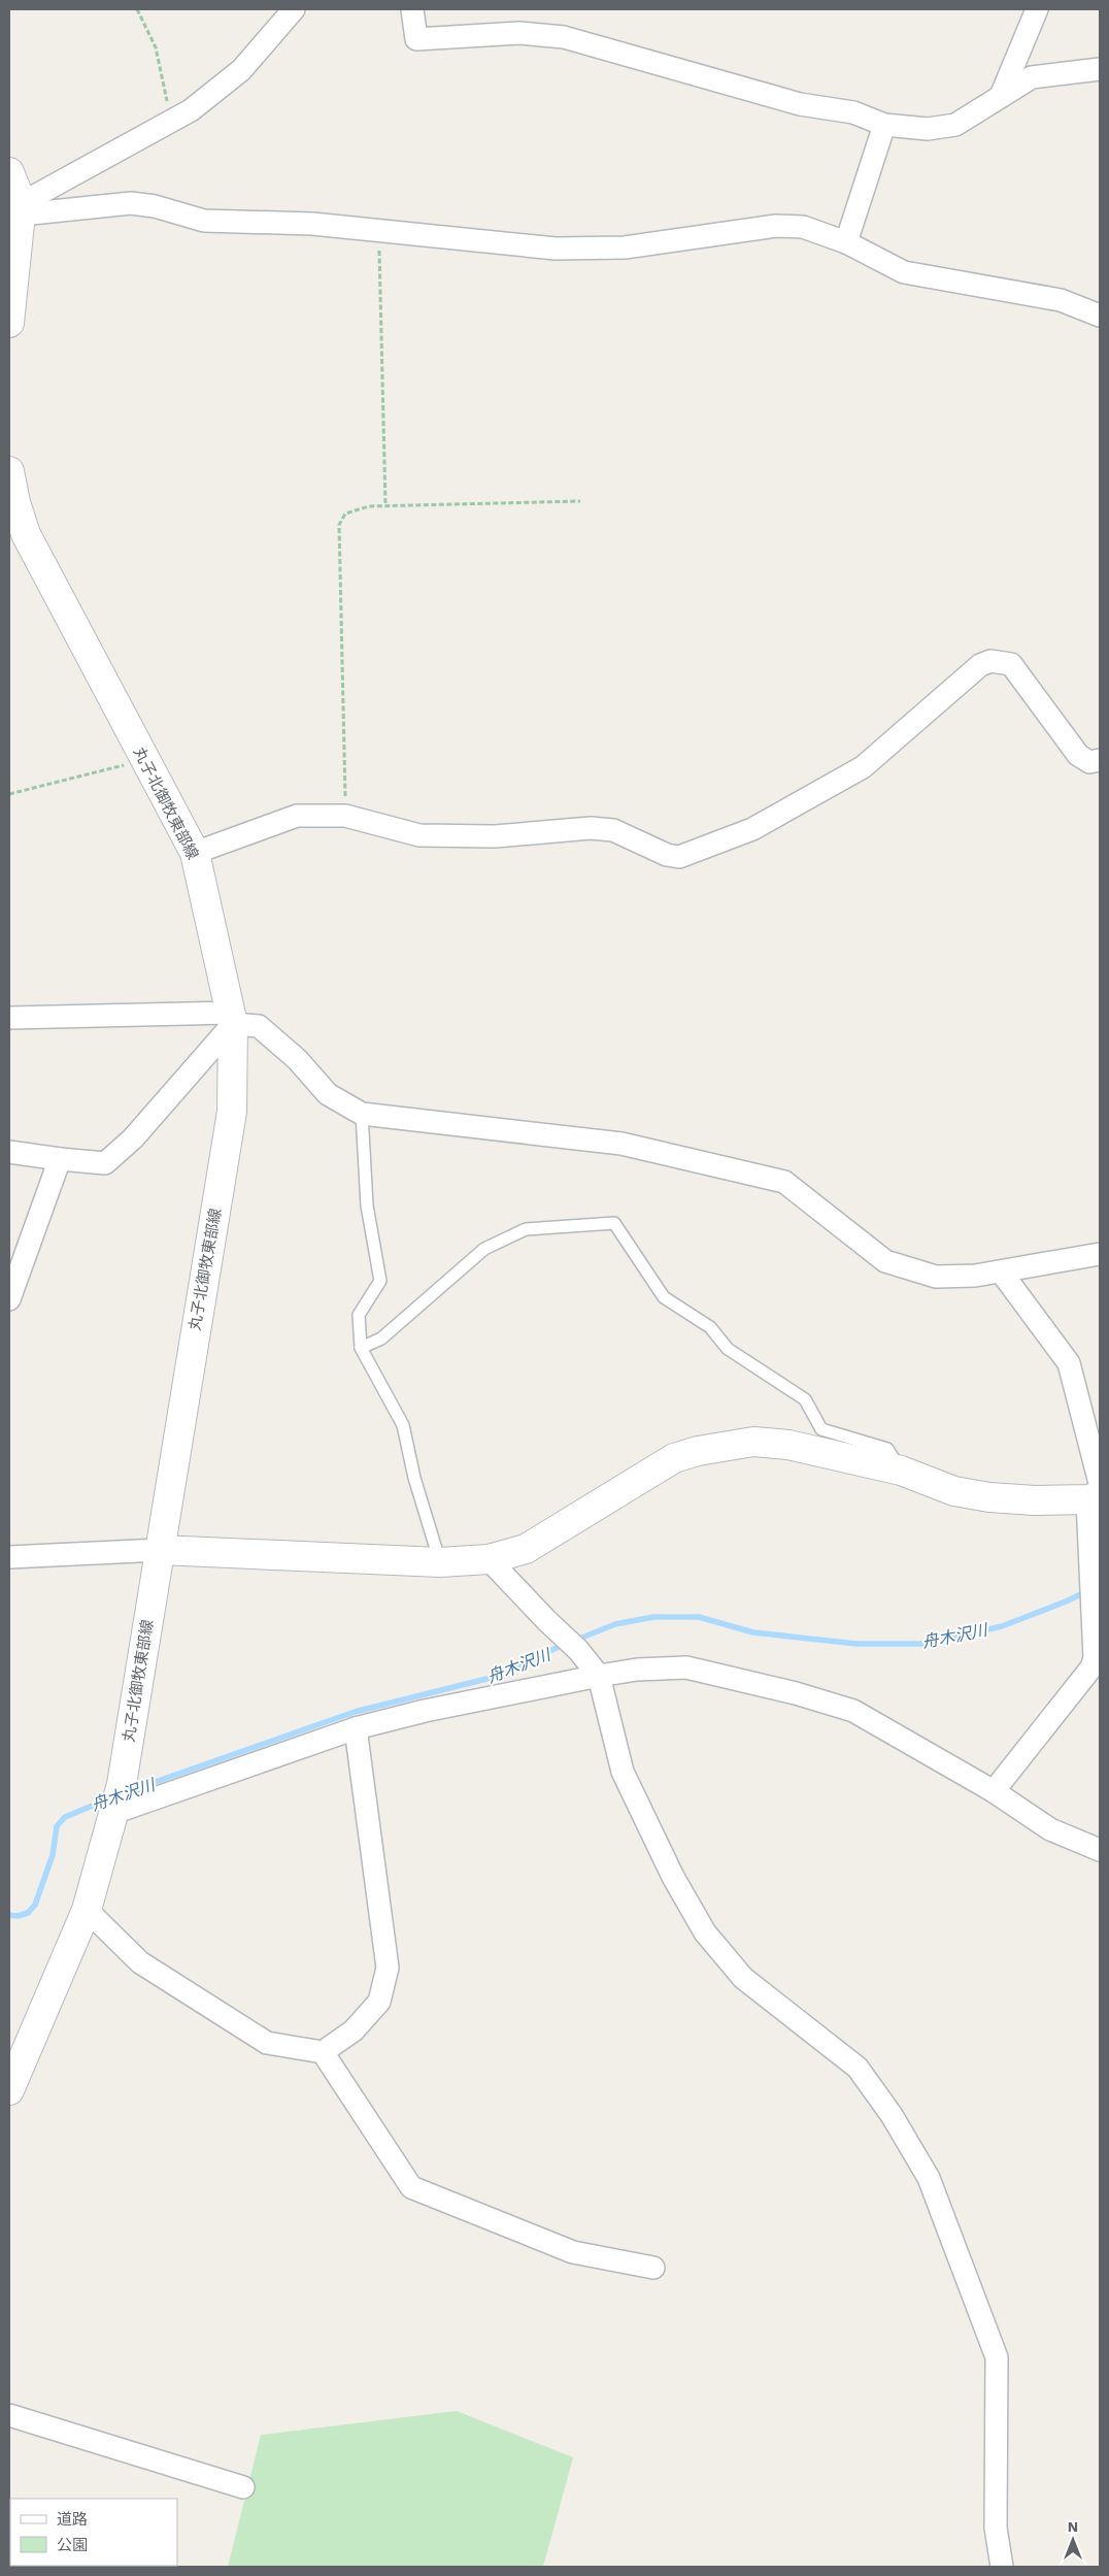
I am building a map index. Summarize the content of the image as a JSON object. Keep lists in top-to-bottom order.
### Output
{
  "streets": {
    "main road": ["丸子北御牧東部線"]
  },
  "water": ["舟木沢川"],
  "legend": ["道路", "公園"],
  "north": "top"
}
